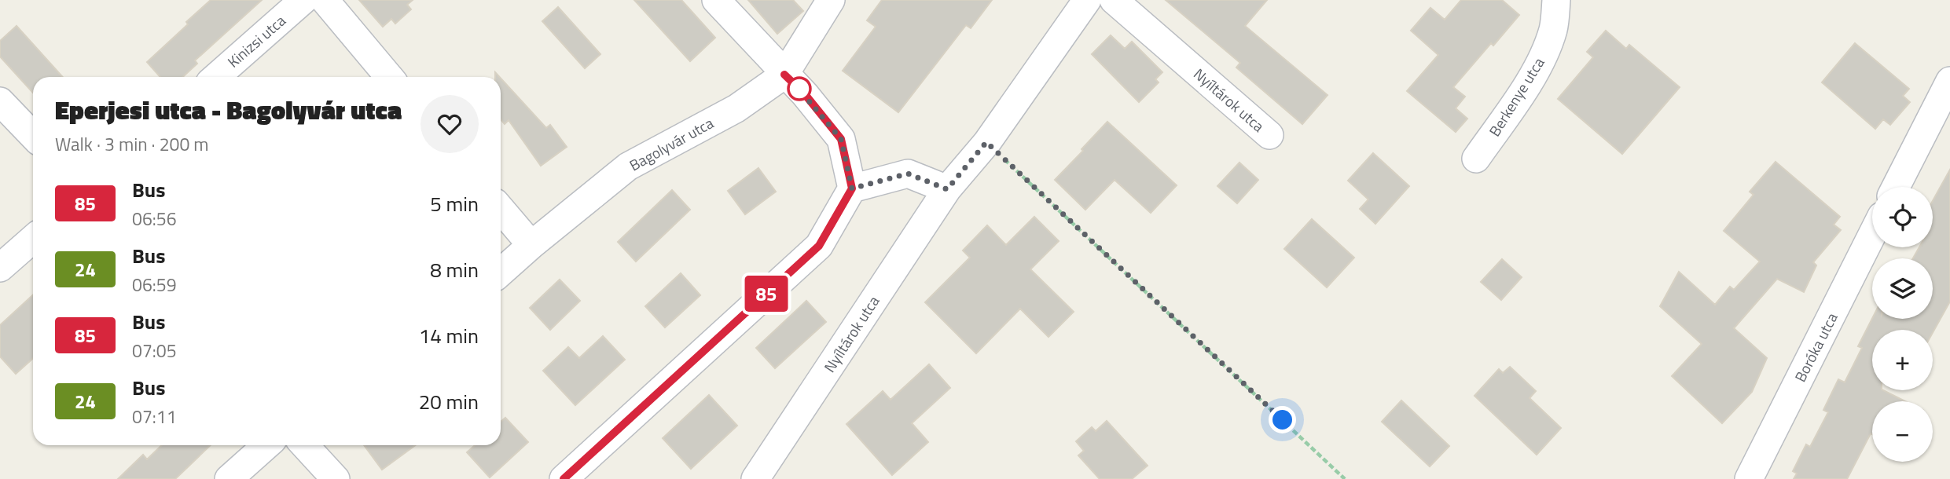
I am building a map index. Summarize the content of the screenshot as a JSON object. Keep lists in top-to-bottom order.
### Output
{
  "streets": {
    "street": [
      "Kinizsi utca",
      "Berkenye utca",
      "Nyíltárok utca",
      "Bagolyvár utca",
      "Boróka utca"
    ]
  },
  "lines": ["bus line 85"],
  "page": {
    "on_map": "85",
    "heading": ["Eperjesi utca - Bagolyvár utca", "Walk · 3 min · 200 m"],
    "list": [
      {
        "mark": "85",
        "name": "Bus",
        "note": "06:56",
        "value": "5 min"
      },
      {
        "mark": "24",
        "name": "Bus",
        "note": "06:59",
        "value": "8 min"
      },
      {
        "mark": "85",
        "name": "Bus",
        "note": "07:05",
        "value": "14 min"
      },
      {
        "mark": "24",
        "name": "Bus",
        "note": "07:11",
        "value": "20 min"
      }
    ],
    "map_buttons": ["+", "−"]
  }
}
